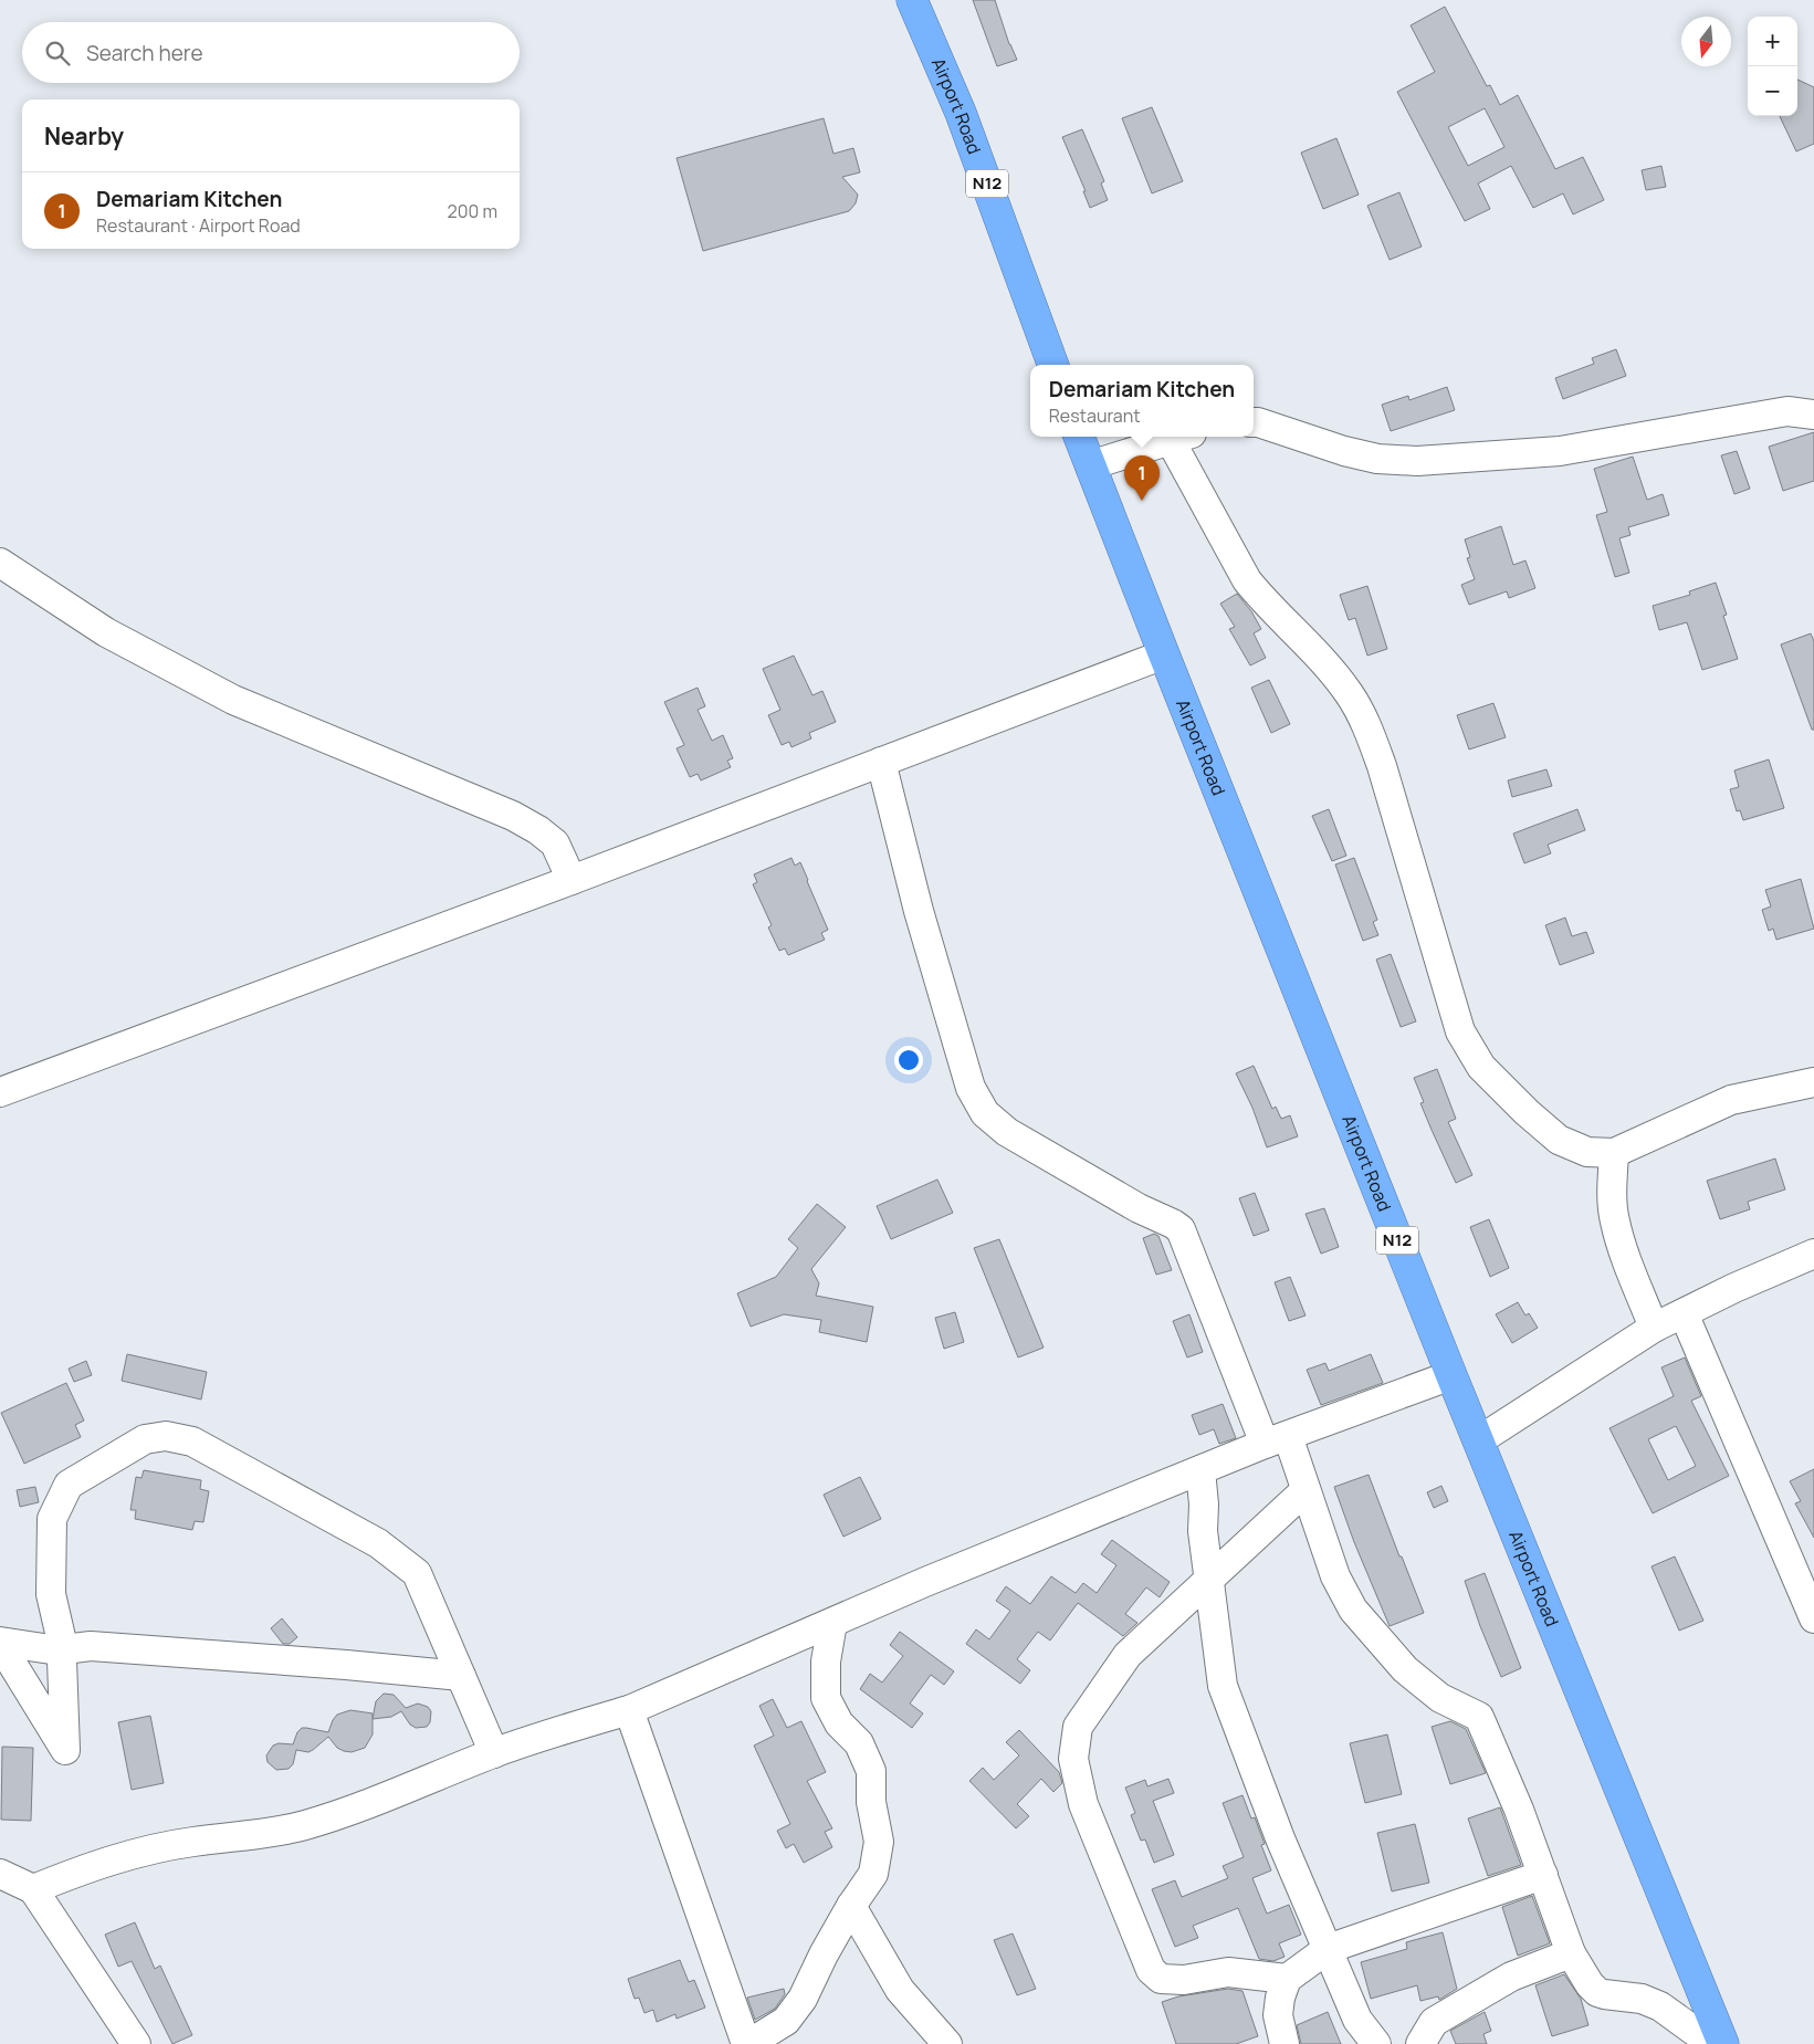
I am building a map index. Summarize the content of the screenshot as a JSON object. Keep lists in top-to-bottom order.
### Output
{
  "streets": {
    "highway": ["Airport Road", "N12"]
  },
  "north": "bottom",
  "page": {
    "map_buttons": ["+", "−"],
    "search": "Search here",
    "heading": "Nearby",
    "list": [
      {
        "mark": "1",
        "name": "Demariam Kitchen",
        "note": "Restaurant · Airport Road",
        "value": "200 m"
      }
    ],
    "popup": ["Demariam Kitchen", "Restaurant"],
    "pins": "1"
  }
}
